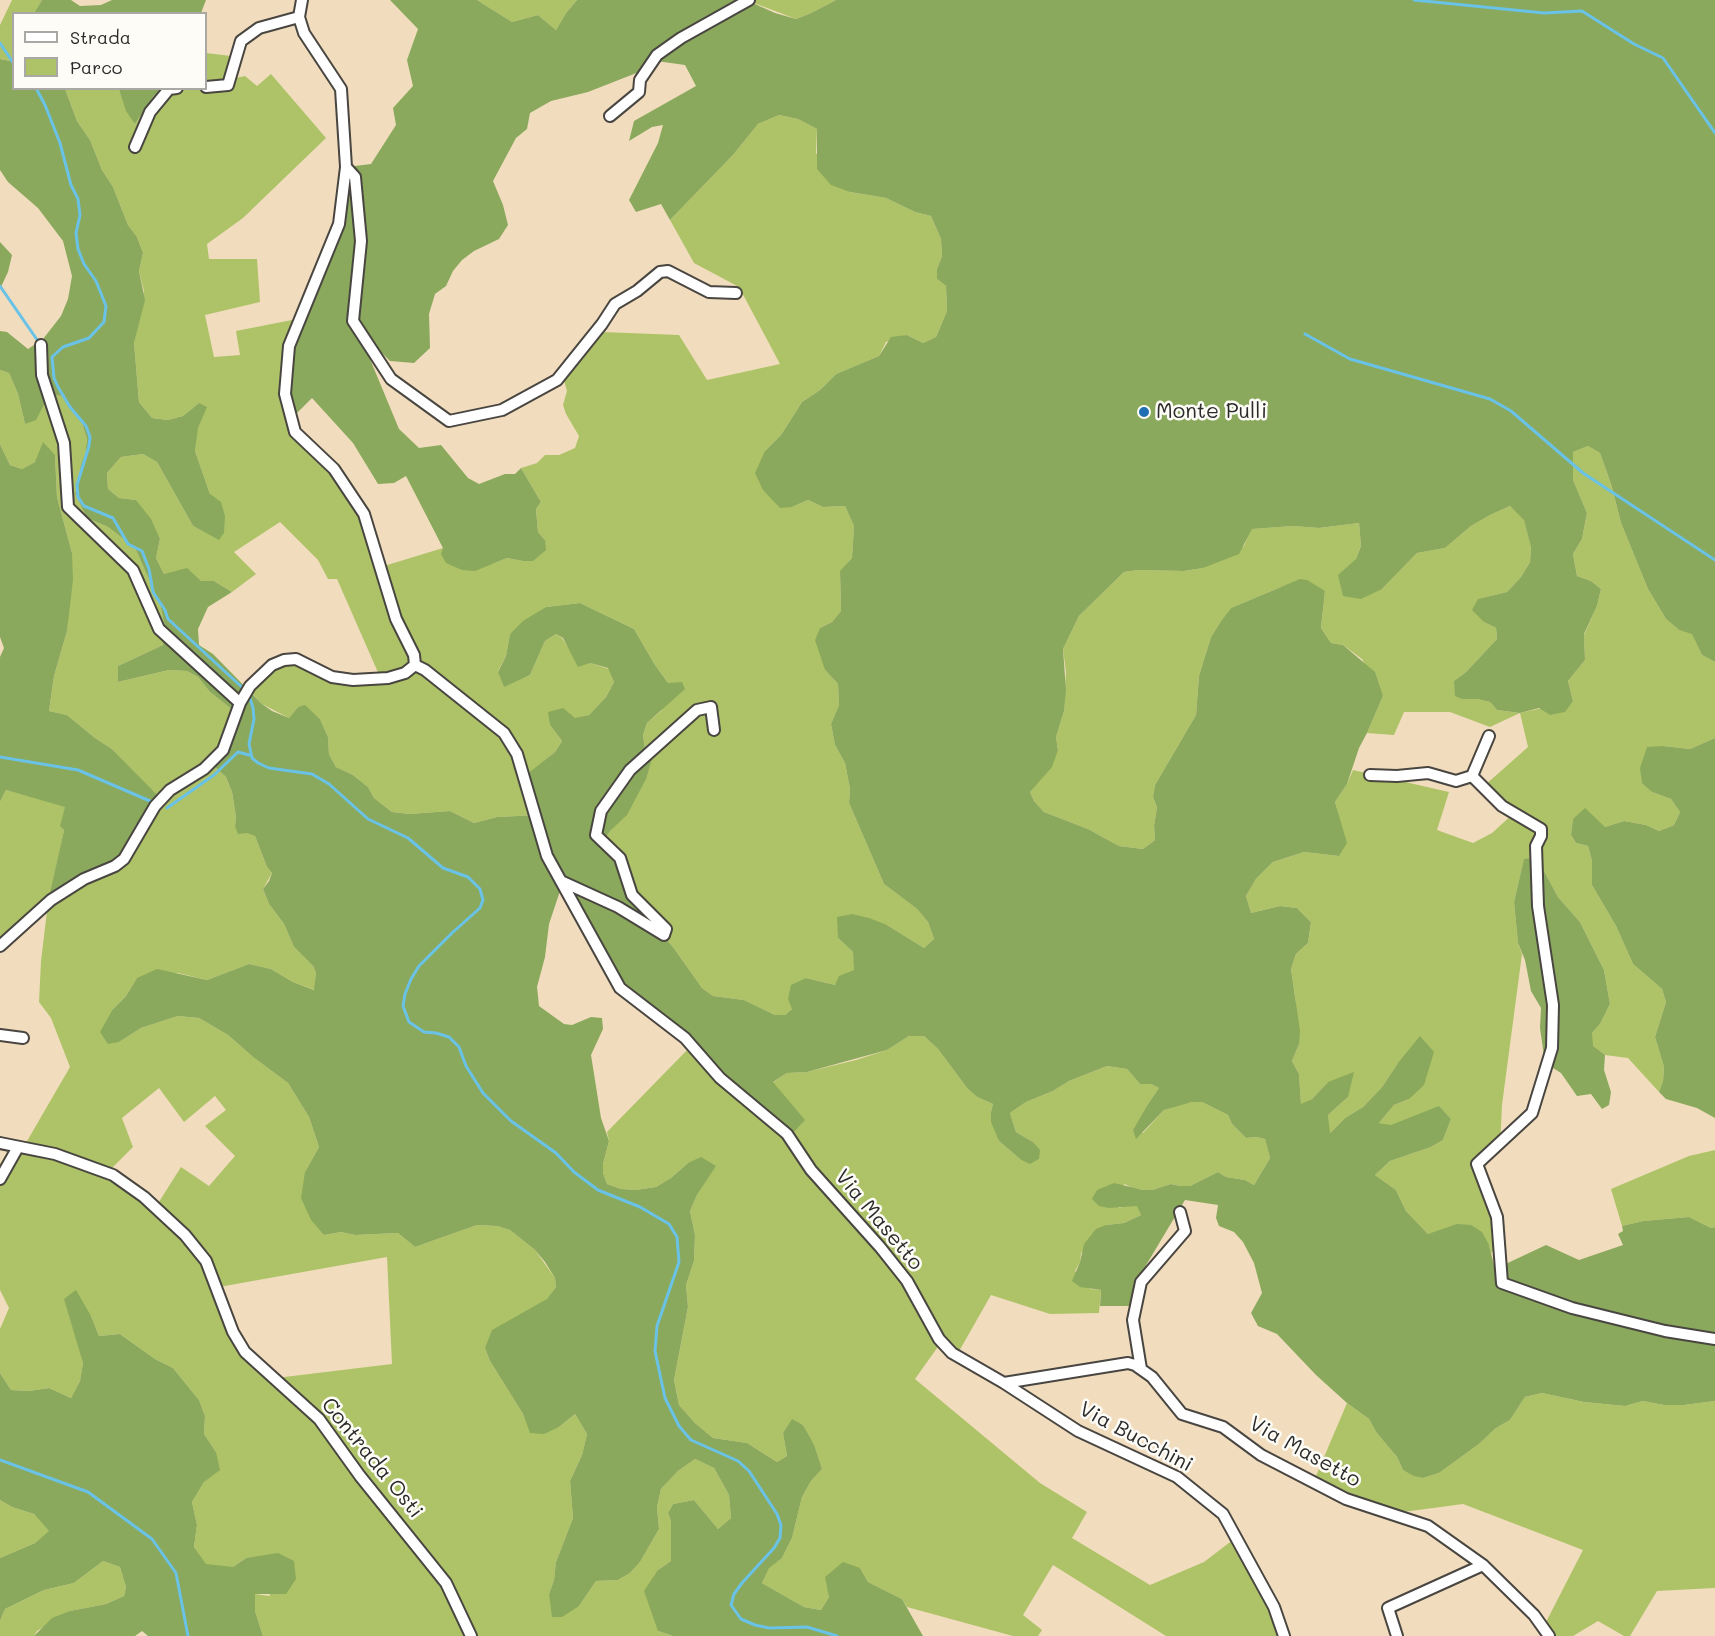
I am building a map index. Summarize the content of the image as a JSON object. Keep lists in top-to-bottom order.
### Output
{
  "streets": {
    "street": ["Via Masetto", "Via Bucchini", "Contrada Osti"]
  },
  "crossings": [
    ["Via Masetto", "Via Bucchini"]
  ],
  "places": ["Monte Pulli"],
  "legend": ["Strada", "Parco"]
}
